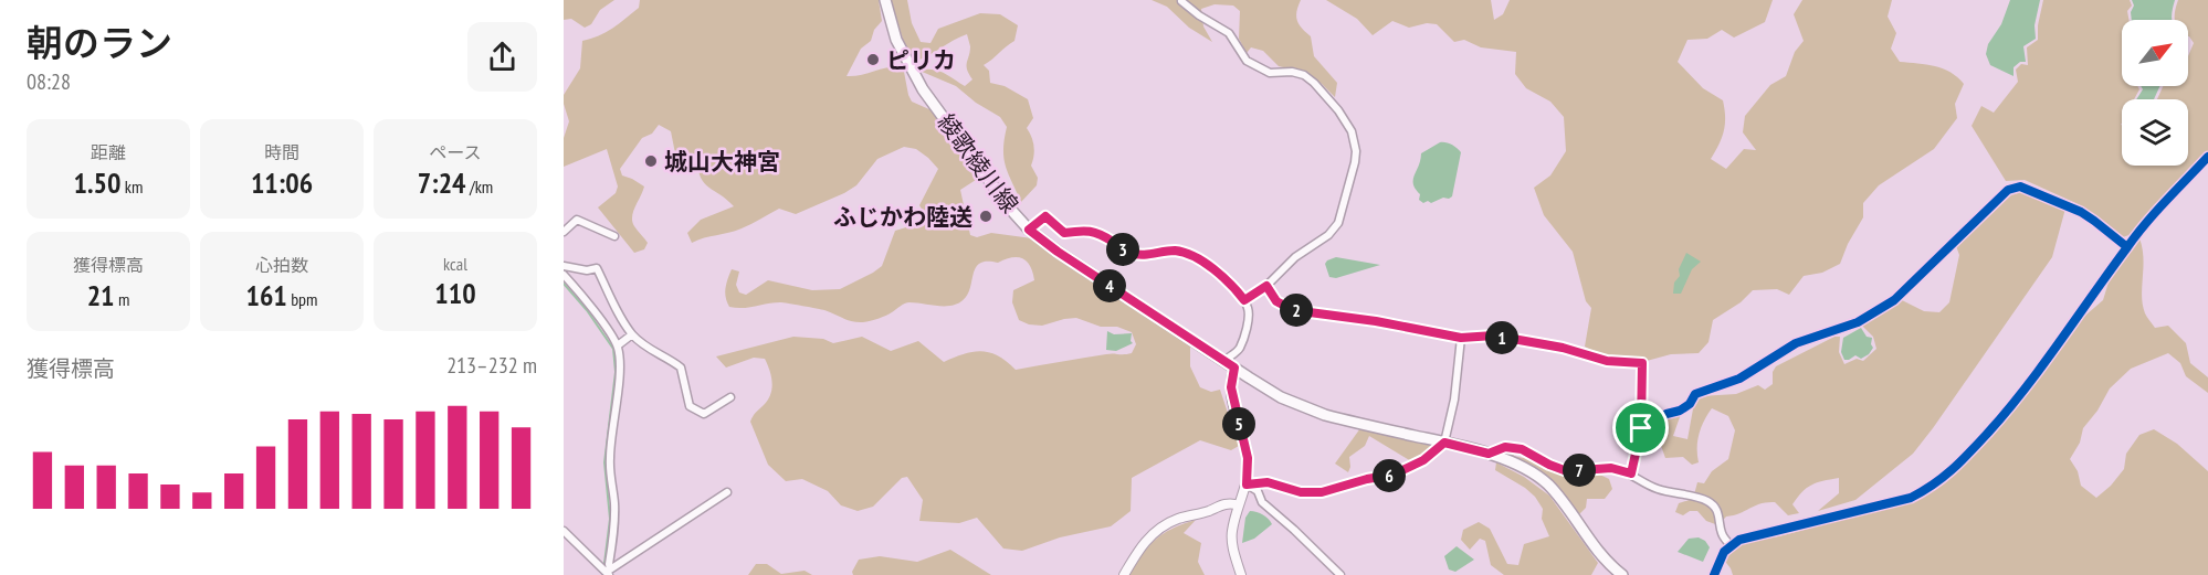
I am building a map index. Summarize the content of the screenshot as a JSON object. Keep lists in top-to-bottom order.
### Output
{
  "streets": {
    "main road": ["綾歌綾川線"]
  },
  "places": ["ピリカ", "城山大神宮", "ふじかわ陸送"],
  "north": "top right",
  "page": {
    "heading": ["朝のラン", "08:28"],
    "stats": [
      ["距離", "1.50 km"],
      ["時間", "11:06"],
      ["ペース", "7:24 /km"],
      ["獲得標高", "21 m"],
      ["心拍数", "161 bpm"],
      ["kcal", "110"]
    ],
    "pins": [
      "3",
      "4",
      "2",
      "1",
      "5",
      "7",
      "6"
    ],
    "chart": ["獲得標高", "213–232 m"]
  }
}
